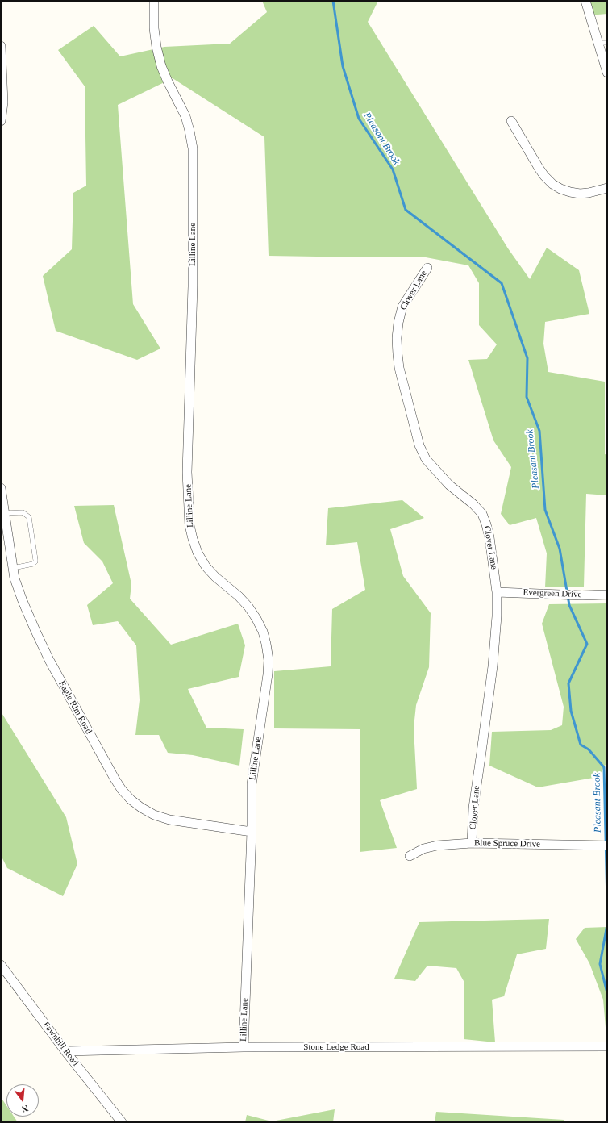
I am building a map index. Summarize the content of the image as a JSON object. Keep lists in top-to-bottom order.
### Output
{
  "streets": {
    "street": [
      "Lilline Lane",
      "Clover Lane",
      "Evergreen Drive",
      "Eagle Rim Road",
      "Blue Spruce Drive",
      "Fawnhill Road",
      "Stone Ledge Road"
    ]
  },
  "crossings": [
    ["Lilline Lane", "Eagle Rim Road"],
    ["Lilline Lane", "Stone Ledge Road"],
    ["Clover Lane", "Evergreen Drive"],
    ["Clover Lane", "Blue Spruce Drive"],
    ["Fawnhill Road", "Stone Ledge Road"]
  ],
  "water": ["Pleasant Brook"],
  "north": "bottom"
}
